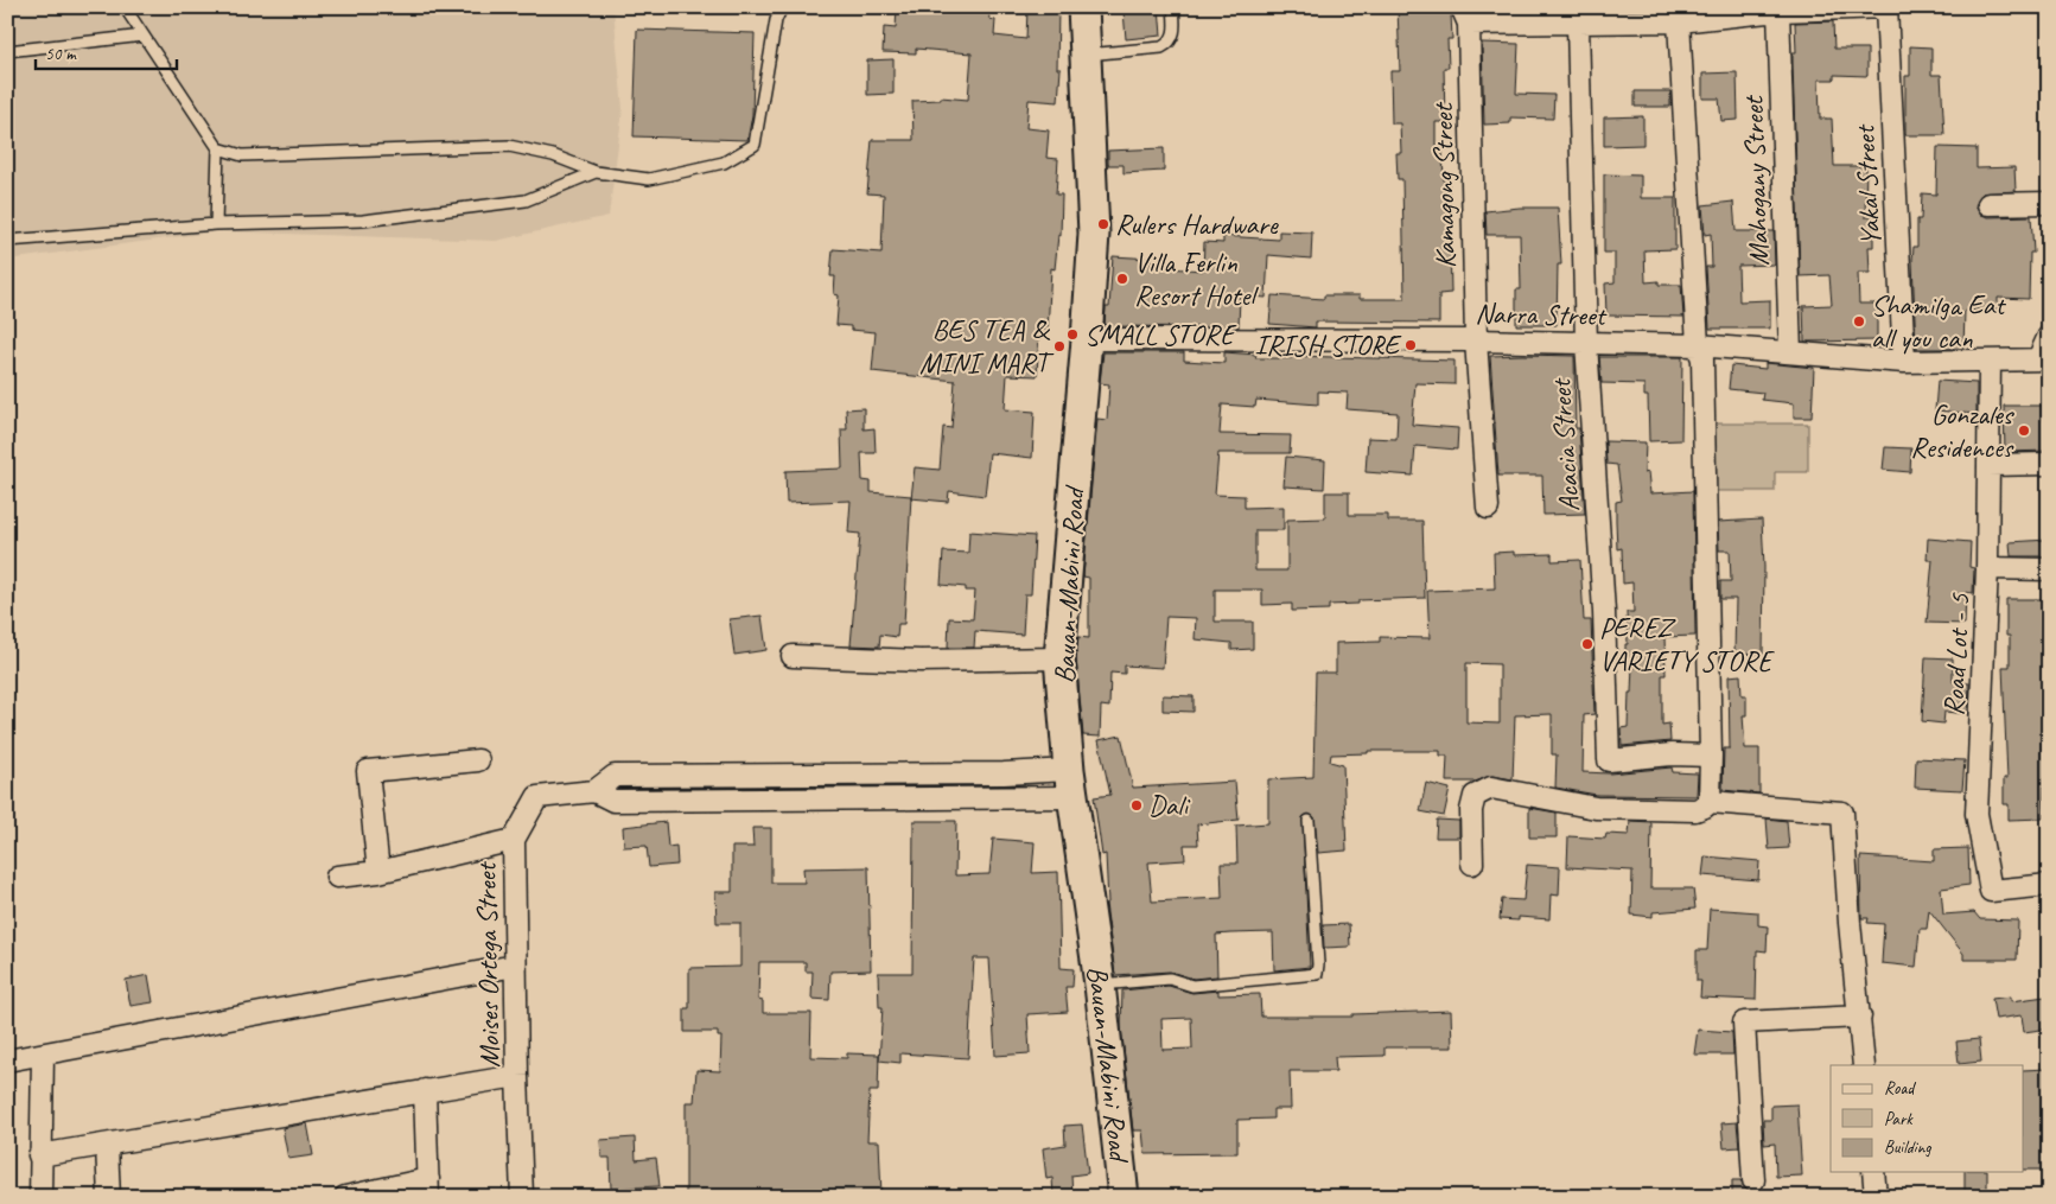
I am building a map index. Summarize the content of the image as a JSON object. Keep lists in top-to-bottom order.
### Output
{
  "streets": {
    "main road": ["Bauan-Mabini Road"],
    "street": [
      "Mahogany Street",
      "Kamagong Street",
      "Yakal Street",
      "Narra Street",
      "Acacia Street",
      "Road Lot - 5",
      "Moises Ortega Street"
    ]
  },
  "crossings": [
    ["Mahogany Street", "Narra Street"],
    ["Kamagong Street", "Narra Street"],
    ["Yakal Street", "Narra Street"],
    ["Narra Street", "Acacia Street"],
    ["Narra Street", "Bauan-Mabini Road"],
    ["Narra Street", "Road Lot - 5"]
  ],
  "places": [
    "Rulers Hardware",
    "Villa Ferlin Resort Hotel",
    "Shamilga Eat all you can",
    "SMALL STORE",
    "IRISH STORE",
    "BES TEA & MINI MART",
    "Gonzales Residences",
    "PEREZ VARIETY STORE",
    "Dali"
  ],
  "legend": ["Road", "Park", "Building"],
  "scale_bar": "50 m"
}
